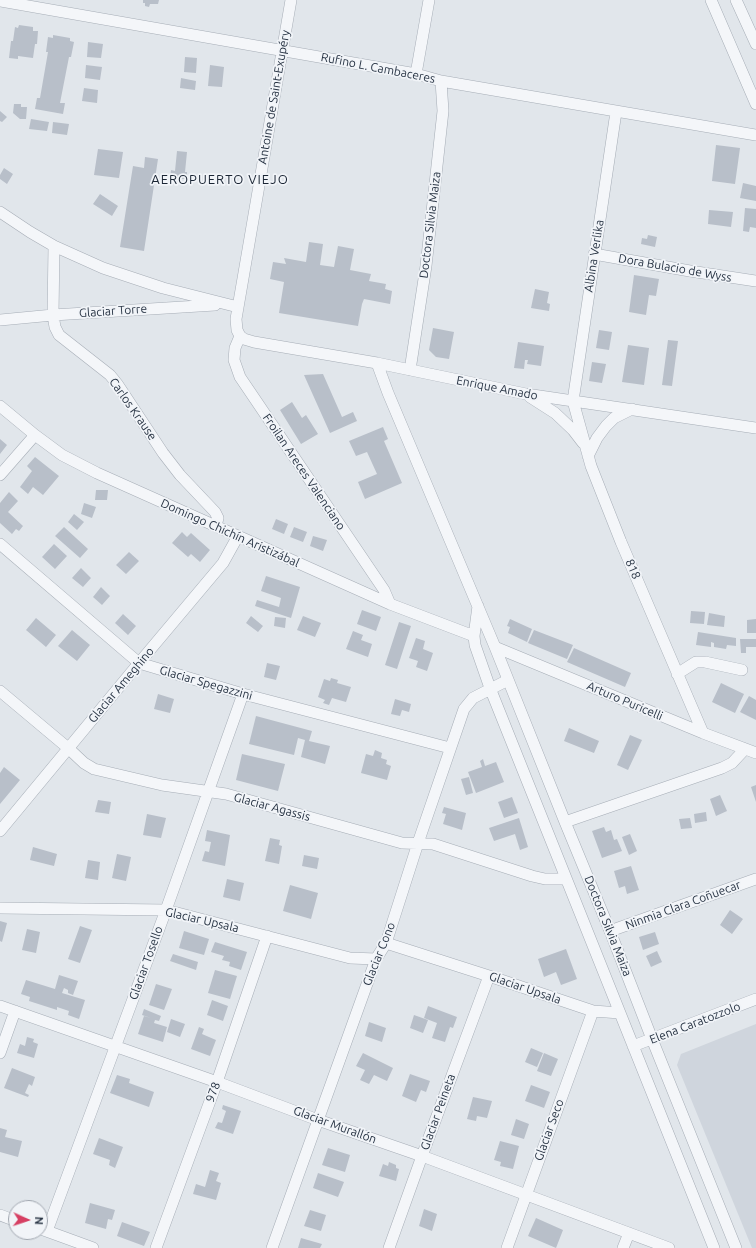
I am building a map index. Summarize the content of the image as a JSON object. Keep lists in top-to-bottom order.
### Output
{
  "streets": {
    "street": [
      "Rufino L. Cambaceres",
      "Antoine de Saint-Exupéry",
      "Doctora Silvia Maiza",
      "Albina Verlika",
      "Dora Bulacio de Wyss",
      "Glaciar Torre",
      "Enrique Amado",
      "Carlos Krause",
      "Froilan Areces Valenciano",
      "Domingo Chichín Aristizábal",
      "818",
      "Glaciar Spegazzini",
      "Glaciar Ameghino",
      "Arturo Puricelli",
      "Glaciar Agassis",
      "Ninmia Clara Coñuecar",
      "Glaciar Upsala",
      "Glaciar Cono",
      "Glaciar Tosello",
      "Elena Caratozzolo",
      "978",
      "Glaciar Peineta",
      "Glaciar Murallón",
      "Glaciar Seco"
    ]
  },
  "crossings": [
    ["Rufino L. Cambaceres", "Antoine de Saint-Exupéry"],
    ["Rufino L. Cambaceres", "Doctora Silvia Maiza"],
    ["Rufino L. Cambaceres", "Albina Verlika"],
    ["Antoine de Saint-Exupéry", "Enrique Amado"],
    ["Antoine de Saint-Exupéry", "Froilan Areces Valenciano"],
    ["Doctora Silvia Maiza", "Enrique Amado"],
    ["Doctora Silvia Maiza", "Domingo Chichín Aristizábal"],
    ["Doctora Silvia Maiza", "Arturo Puricelli"],
    ["Doctora Silvia Maiza", "Glaciar Agassis"],
    ["Doctora Silvia Maiza", "Ninmia Clara Coñuecar"],
    ["Doctora Silvia Maiza", "Glaciar Upsala"],
    ["Doctora Silvia Maiza", "Glaciar Cono"],
    ["Doctora Silvia Maiza", "Elena Caratozzolo"],
    ["Albina Verlika", "Dora Bulacio de Wyss"],
    ["Albina Verlika", "Enrique Amado"],
    ["Albina Verlika", "818"],
    ["Glaciar Torre", "Carlos Krause"],
    ["Enrique Amado", "Froilan Areces Valenciano"],
    ["Enrique Amado", "818"],
    ["Carlos Krause", "Domingo Chichín Aristizábal"],
    ["Froilan Areces Valenciano", "Domingo Chichín Aristizábal"],
    ["Domingo Chichín Aristizábal", "Glaciar Ameghino"],
    ["818", "Arturo Puricelli"],
    ["Glaciar Spegazzini", "Glaciar Ameghino"],
    ["Glaciar Spegazzini", "Glaciar Cono"],
    ["Glaciar Spegazzini", "Glaciar Tosello"],
    ["Glaciar Ameghino", "Glaciar Agassis"],
    ["Glaciar Agassis", "Glaciar Cono"],
    ["Glaciar Agassis", "Glaciar Tosello"],
    ["Glaciar Upsala", "Glaciar Cono"],
    ["Glaciar Upsala", "Glaciar Tosello"],
    ["Glaciar Upsala", "978"],
    ["Glaciar Upsala", "Glaciar Peineta"],
    ["Glaciar Upsala", "Glaciar Seco"],
    ["Glaciar Cono", "Glaciar Murallón"],
    ["Glaciar Tosello", "Glaciar Murallón"],
    ["978", "Glaciar Murallón"],
    ["Glaciar Peineta", "Glaciar Murallón"],
    ["Glaciar Murallón", "Glaciar Seco"]
  ],
  "districts": ["AEROPUERTO VIEJO"],
  "north": "right"
}
